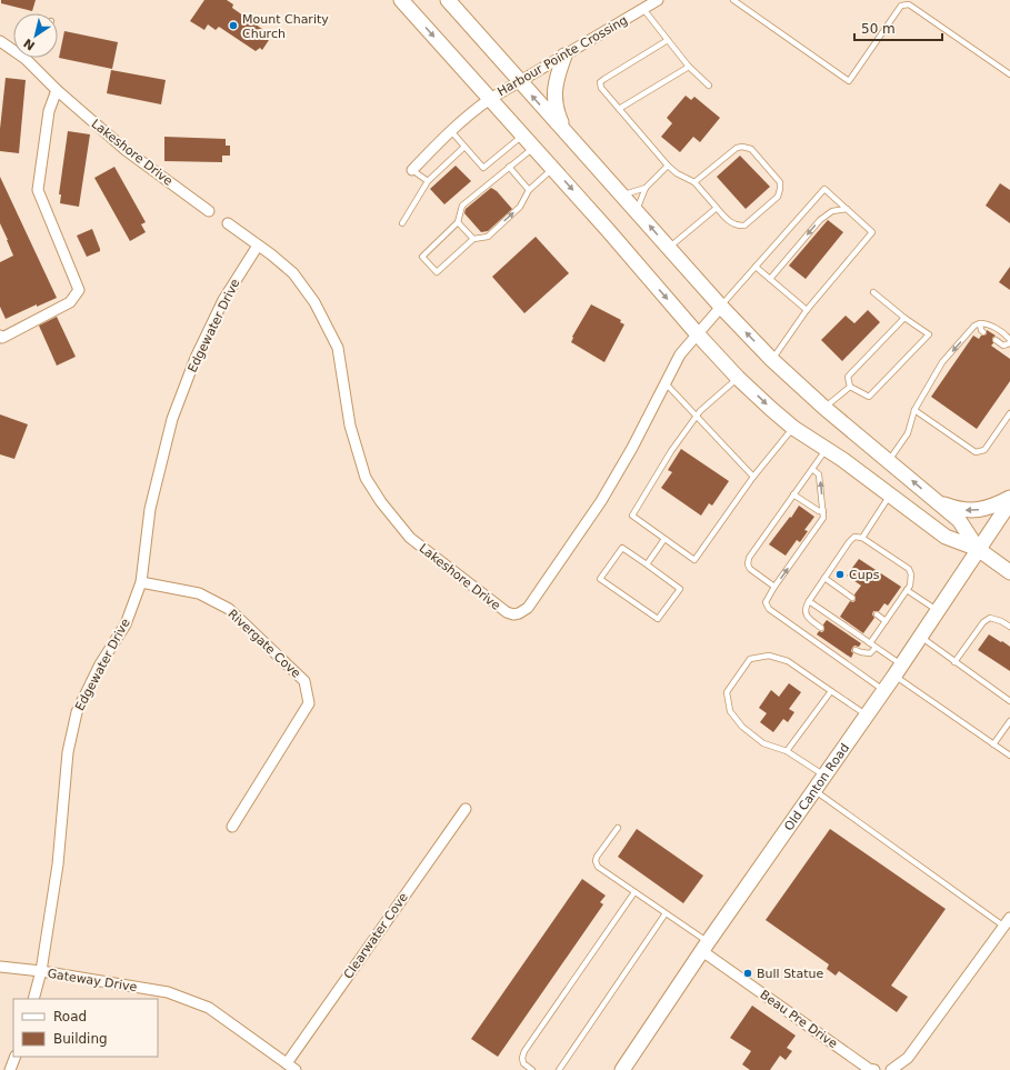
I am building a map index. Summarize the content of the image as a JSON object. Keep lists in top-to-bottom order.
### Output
{
  "streets": {
    "main road": ["Old Canton Road"],
    "street": [
      "Harbour Pointe Crossing",
      "Lakeshore Drive",
      "Edgewater Drive",
      "Rivergate Cove",
      "Clearwater Cove",
      "Gateway Drive",
      "Beau Pre Drive"
    ]
  },
  "crossings": [
    ["Lakeshore Drive", "Edgewater Drive"],
    ["Edgewater Drive", "Rivergate Cove"],
    ["Edgewater Drive", "Gateway Drive"],
    ["Old Canton Road", "Beau Pre Drive"],
    ["Clearwater Cove", "Gateway Drive"]
  ],
  "places": ["Mount Charity Church", "Cups", "Bull Statue"],
  "legend": ["Road", "Building"],
  "scale_bar": "50 m",
  "north": "bottom left"
}
